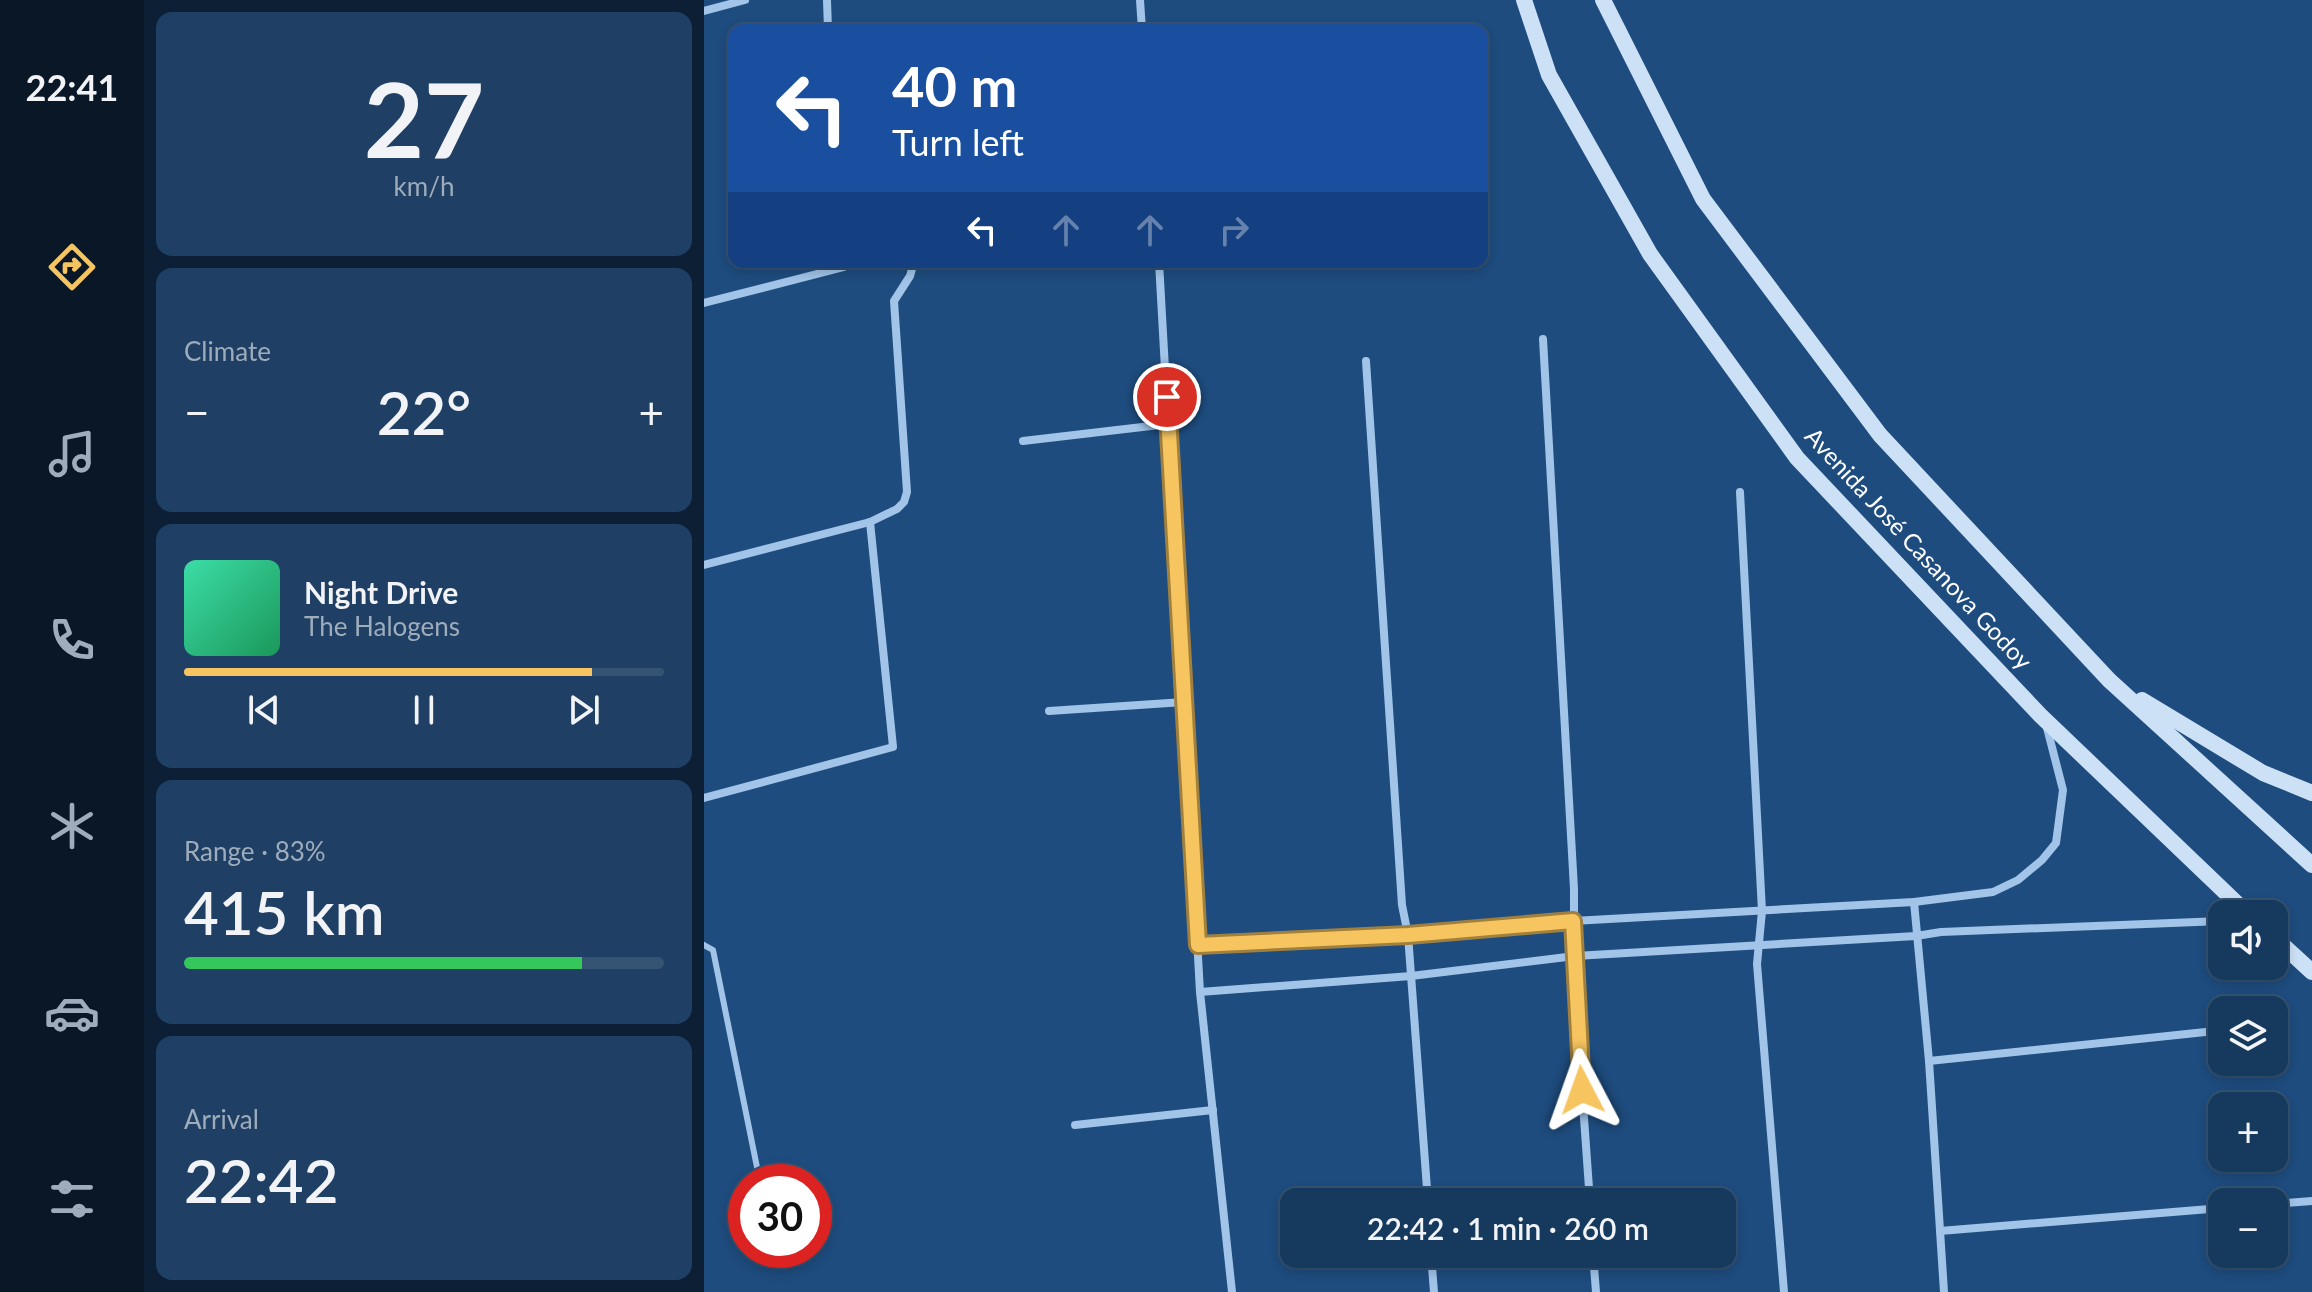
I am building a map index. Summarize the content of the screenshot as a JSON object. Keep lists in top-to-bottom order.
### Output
{
  "streets": {
    "street": ["Avenida José Casanova Godoy"]
  },
  "page": {
    "tabs": "22:41",
    "tile": [
      ["27", "km/h"],
      "Climate",
      ["Range · 83%", "415 km"],
      ["Arrival", "22:42"]
    ],
    "turn": ["40 m", "Turn left"],
    "heat": ["−", "22°", "+"],
    "song": ["Night Drive", "The Halogens"],
    "map_buttons": ["+", "−"],
    "limit": "30",
    "trip": "22:42 · 1 min · 260 m"
  }
}
